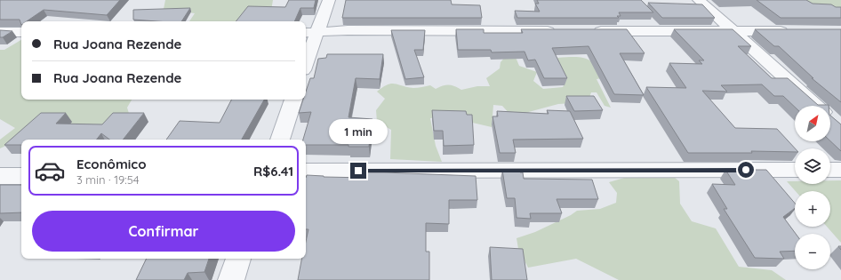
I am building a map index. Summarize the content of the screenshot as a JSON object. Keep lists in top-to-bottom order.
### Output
{
  "north": "top right",
  "page": {
    "banner": ["Rua Joana Rezende", "Rua Joana Rezende"],
    "map_buttons": ["+", "−"],
    "bubble": "1 min",
    "list": [
      {
        "name": "Econômico",
        "note": "3 min · 19:54",
        "value": "R$6.41"
      }
    ],
    "buttons": "Confirmar"
  }
}
